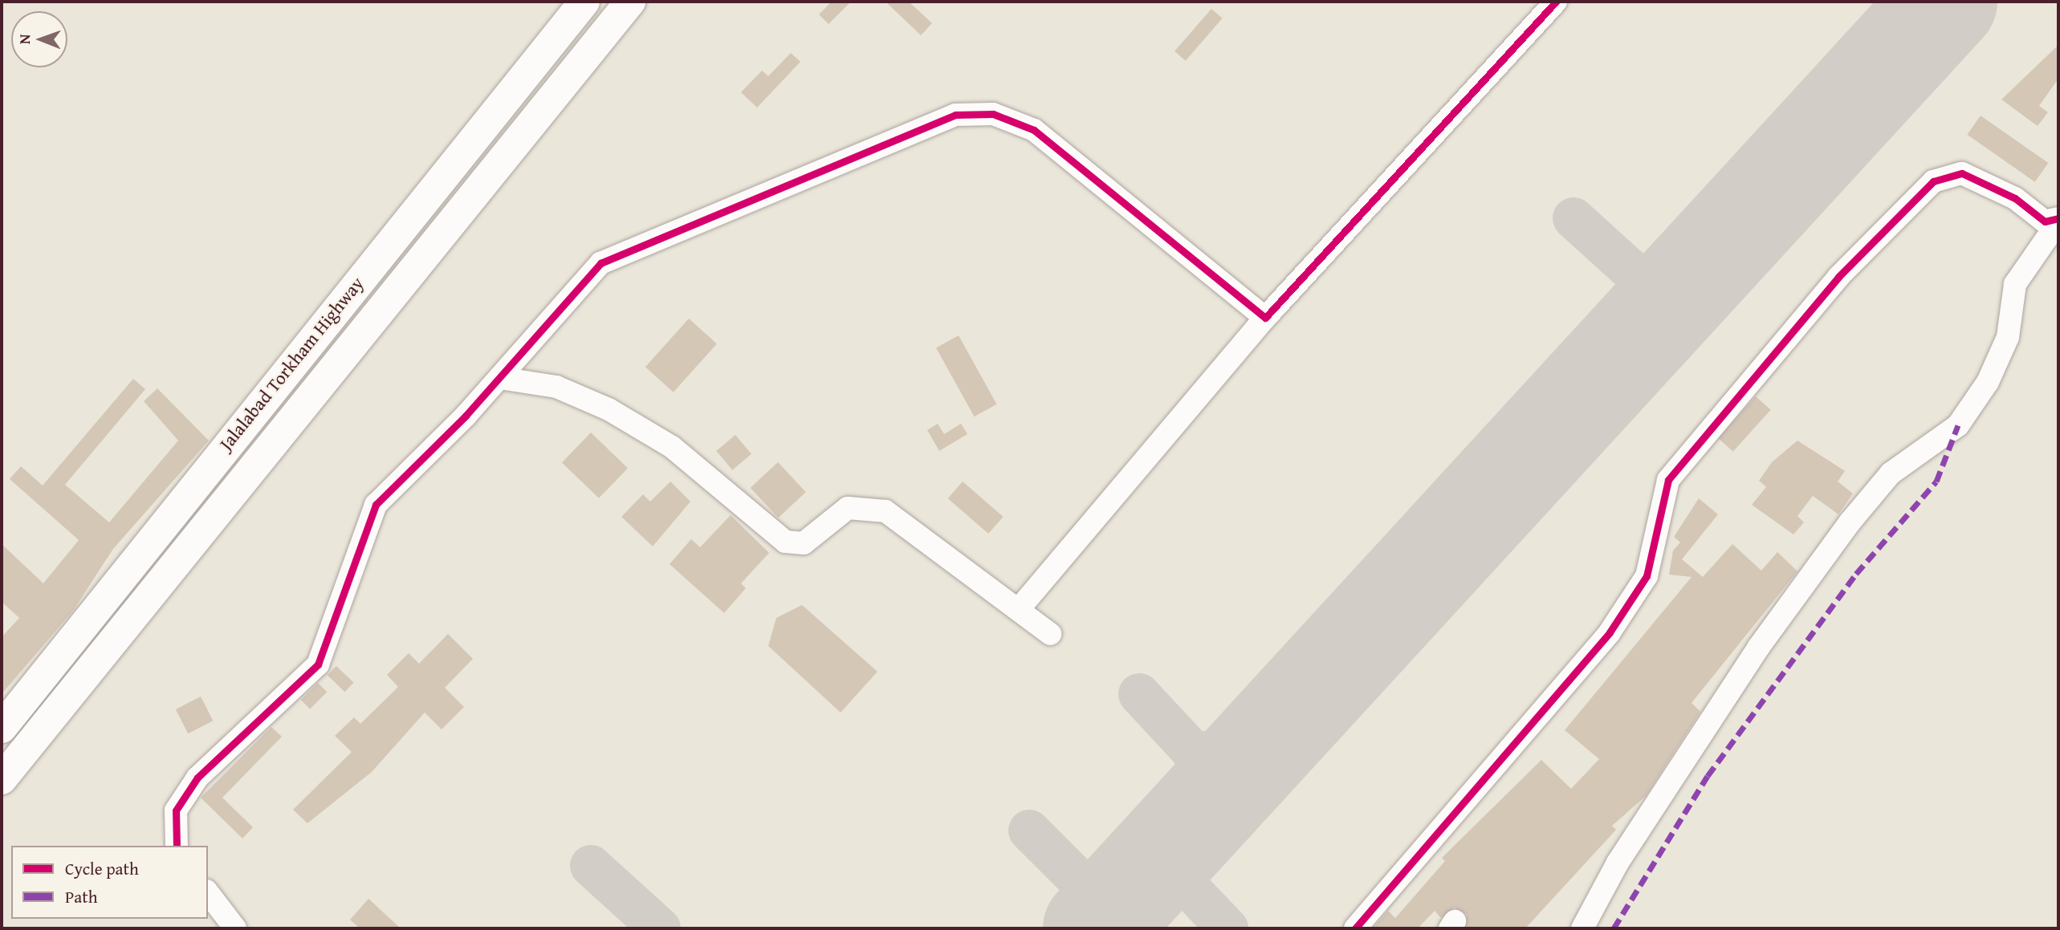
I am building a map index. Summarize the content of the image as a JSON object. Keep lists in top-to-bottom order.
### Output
{
  "streets": {
    "highway": ["Jalalabad Torkham Highway"]
  },
  "legend": ["Cycle path", "Path"],
  "north": "left"
}
